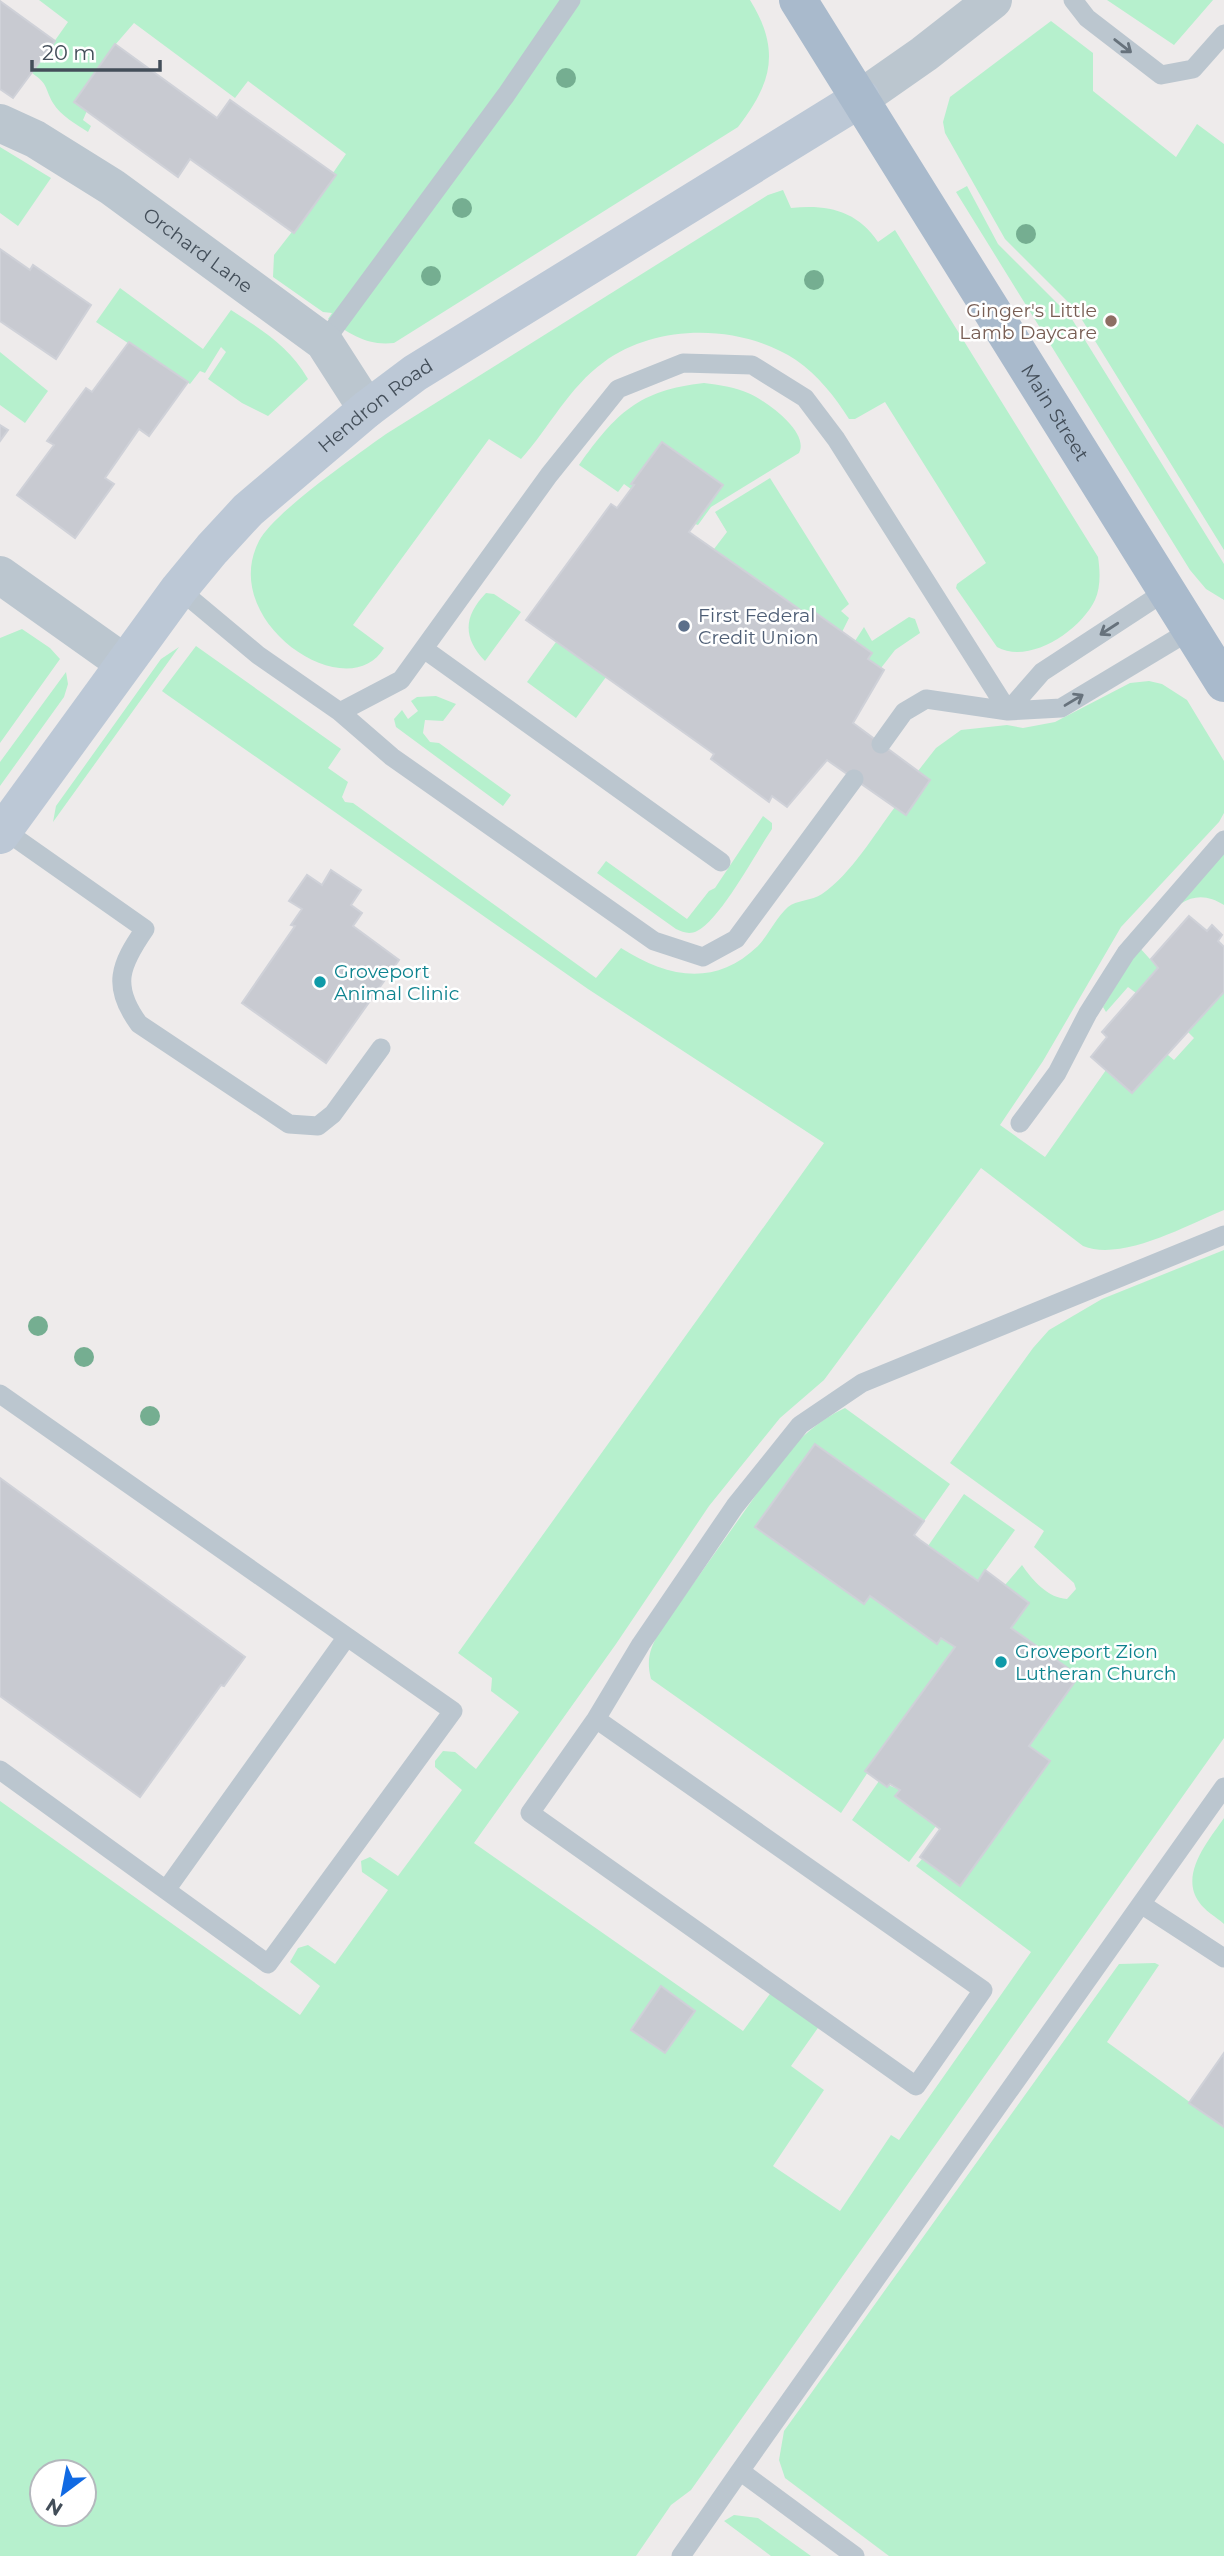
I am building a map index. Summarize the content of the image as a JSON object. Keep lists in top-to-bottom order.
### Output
{
  "streets": {
    "main road": ["Main Street"],
    "street": ["Orchard Lane", "Hendron Road"]
  },
  "crossings": [
    ["Orchard Lane", "Hendron Road"],
    ["Hendron Road", "Main Street"]
  ],
  "places": [
    "Ginger's Little Lamb Daycare",
    "First Federal Credit Union",
    "Groveport Animal Clinic",
    "Groveport Zion Lutheran Church"
  ],
  "scale_bar": "20 m",
  "north": "bottom left"
}
